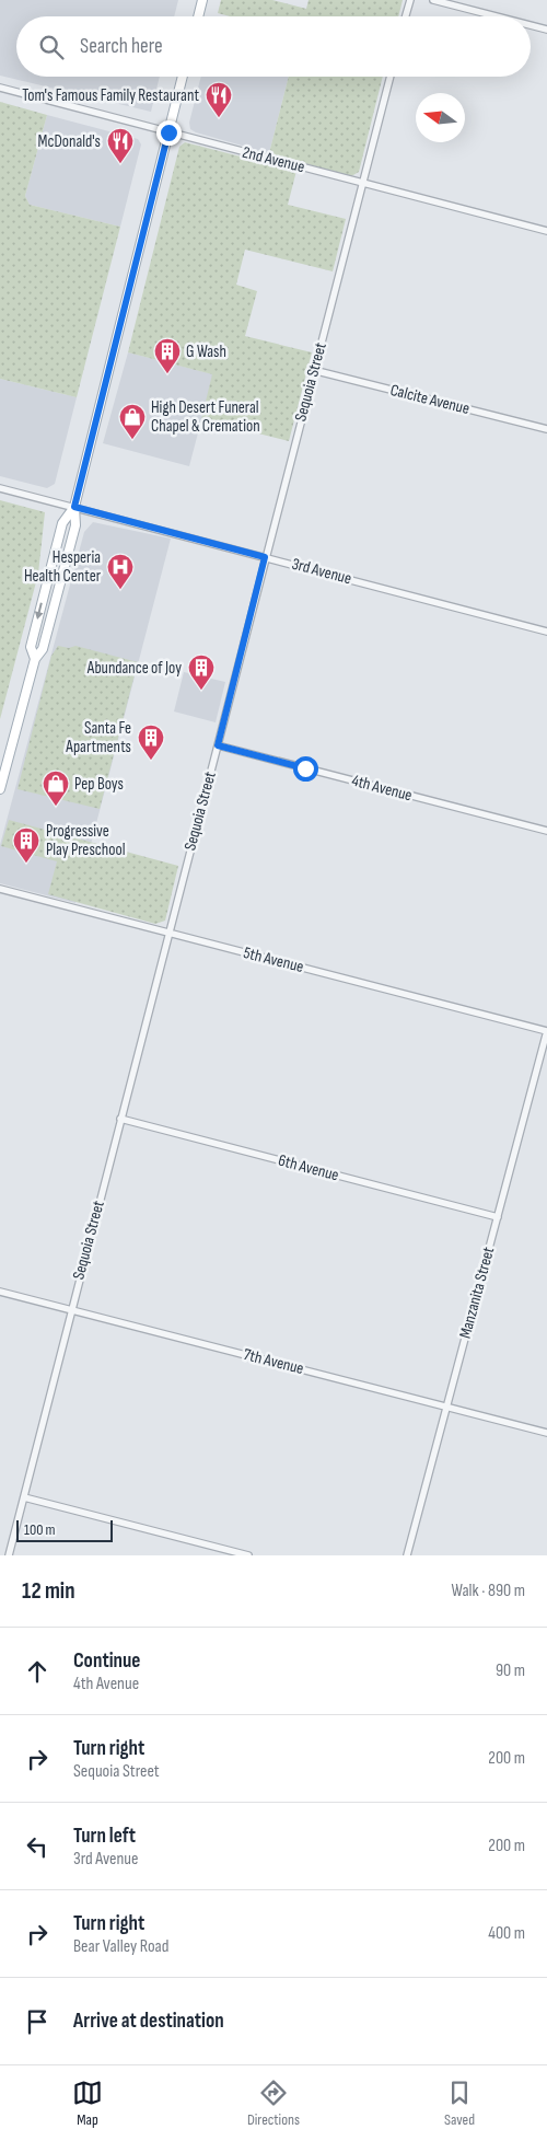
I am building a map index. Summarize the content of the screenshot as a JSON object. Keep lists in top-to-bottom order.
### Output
{
  "streets": {
    "street": [
      "2nd Avenue",
      "Sequoia Street",
      "Calcite Avenue",
      "3rd Avenue",
      "4th Avenue",
      "5th Avenue",
      "6th Avenue",
      "Manzanita Street",
      "7th Avenue"
    ]
  },
  "crossings": [
    ["2nd Avenue", "Sequoia Street"],
    ["Sequoia Street", "Calcite Avenue"],
    ["Sequoia Street", "3rd Avenue"],
    ["Sequoia Street", "4th Avenue"],
    ["Sequoia Street", "5th Avenue"],
    ["Sequoia Street", "6th Avenue"],
    ["Sequoia Street", "7th Avenue"],
    ["5th Avenue", "Manzanita Street"],
    ["6th Avenue", "Manzanita Street"],
    ["Manzanita Street", "7th Avenue"]
  ],
  "places": {
    "restaurant": ["Tom's Famous Family Restaurant", "McDonald's"],
    "building": [
      "G Wash",
      "Abundance of Joy",
      "Santa Fe Apartments",
      "Progressive Play Preschool"
    ],
    "shop": ["High Desert Funeral Chapel & Cremation", "Pep Boys"],
    "hospital": ["Hesperia Health Center"]
  },
  "scale_bar": "100 m",
  "north": "left",
  "page": {
    "search": "Search here",
    "scale": "100 m",
    "heading": ["12 min", "Walk · 890 m"],
    "list": [
      ["Continue", "4th Avenue", "90 m"],
      ["Turn right", "Sequoia Street", "200 m"],
      ["Turn left", "3rd Avenue", "200 m"],
      ["Turn right", "Bear Valley Road", "400 m"],
      "Arrive at destination"
    ],
    "nav": ["Map", "Directions", "Saved"]
  }
}
